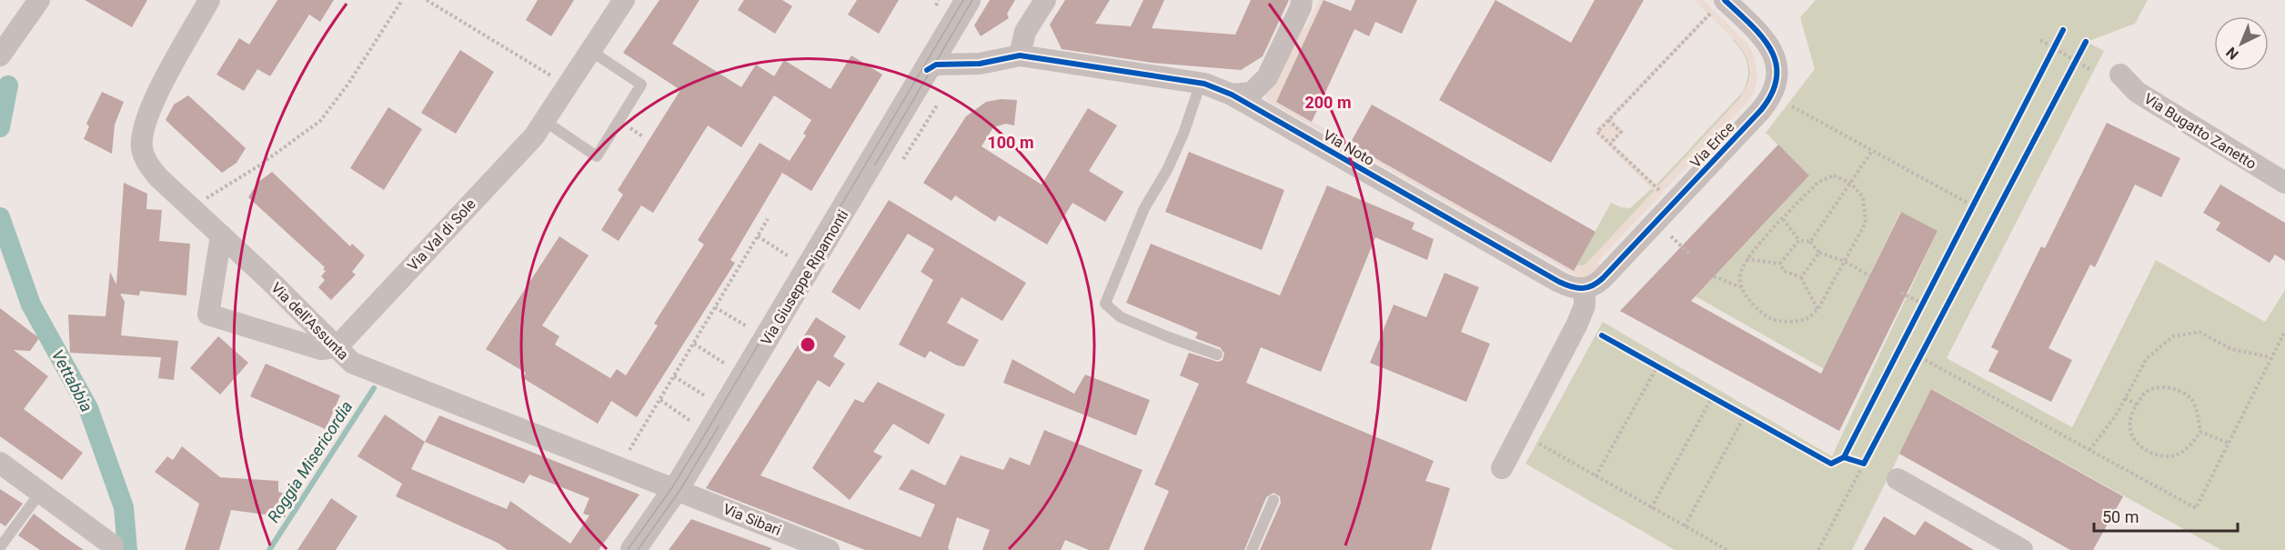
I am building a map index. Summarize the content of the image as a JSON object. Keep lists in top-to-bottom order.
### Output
{
  "streets": {
    "street": [
      "Via Bugatto Zanetto",
      "Via Erice",
      "Via Noto",
      "Via Val di Sole",
      "Via Giuseppe Ripamonti",
      "Via dell'Assunta",
      "Via Sibari"
    ]
  },
  "crossings": [
    ["Via Erice", "Via Noto"],
    ["Via Noto", "Via Giuseppe Ripamonti"],
    ["Via Val di Sole", "Via dell'Assunta"],
    ["Via Giuseppe Ripamonti", "Via dell'Assunta"],
    ["Via Giuseppe Ripamonti", "Via Sibari"],
    ["Via dell'Assunta", "Via Sibari"]
  ],
  "water": ["Vettabbia", "Roggia Misericordia"],
  "scale_bar": "50 m",
  "north": "bottom left",
  "rings": ["200 m", "100 m"]
}
